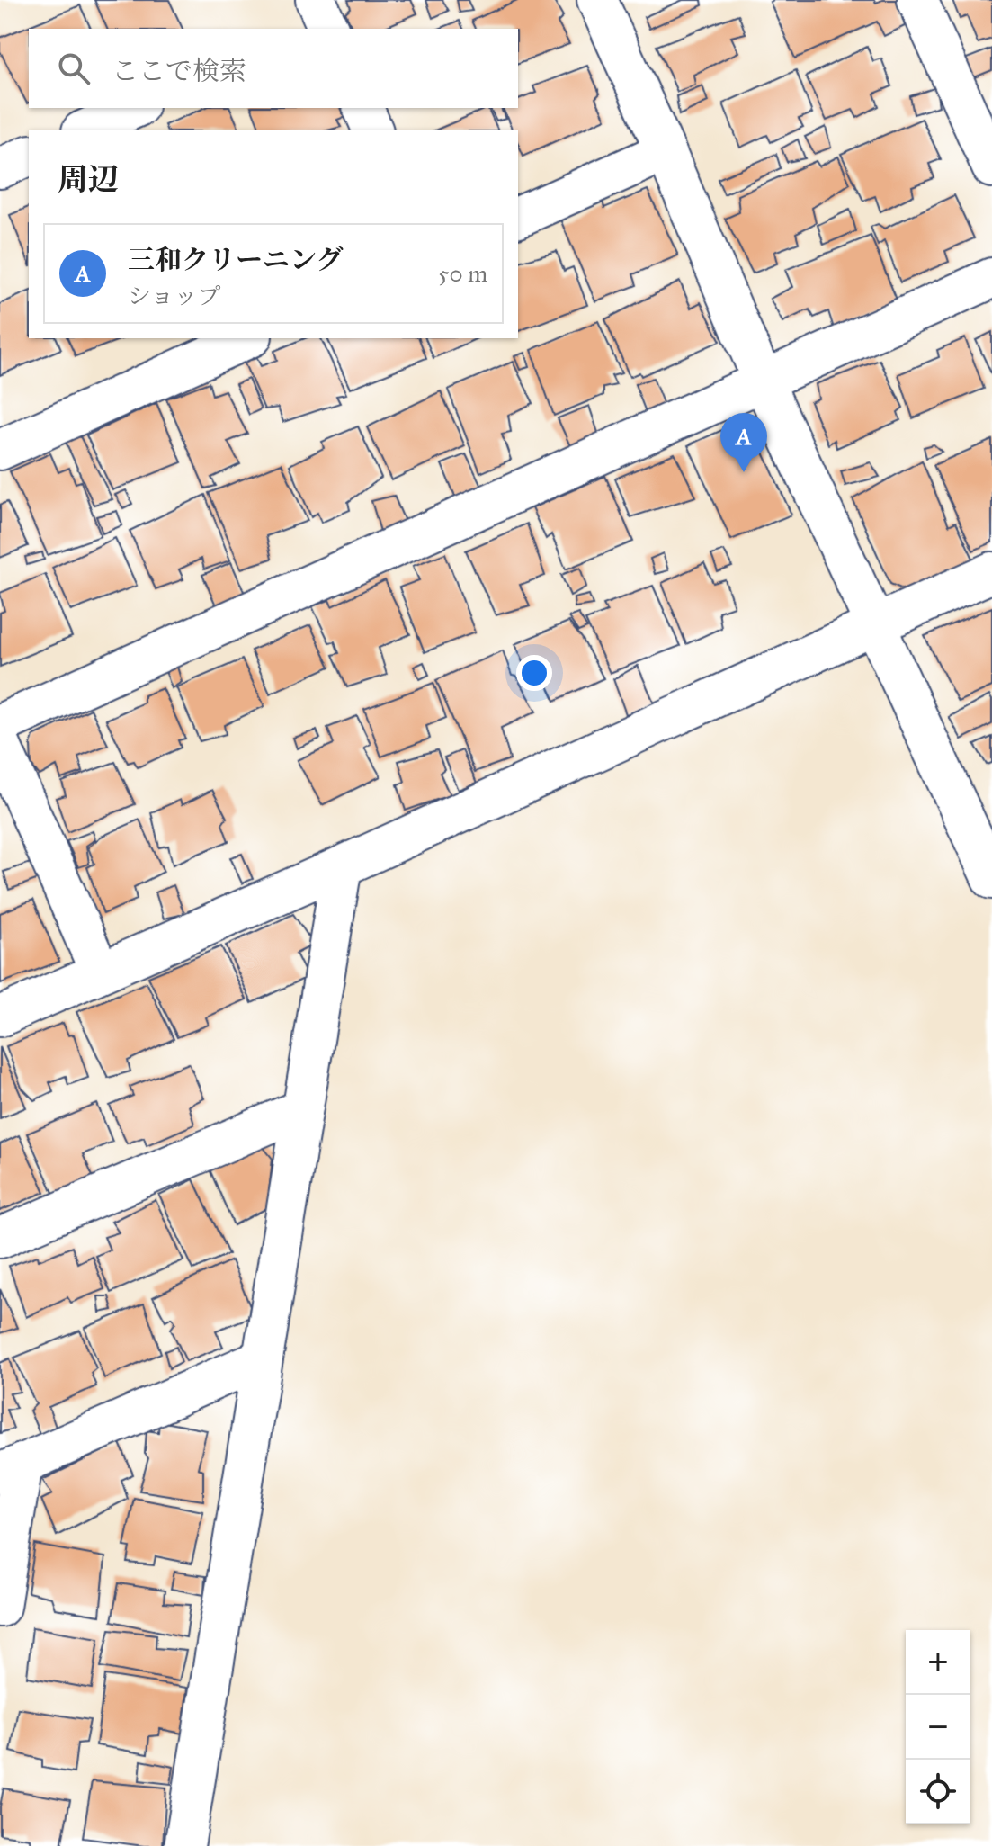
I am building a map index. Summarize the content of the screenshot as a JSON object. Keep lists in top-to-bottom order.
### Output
{
  "page": {
    "search": "ここで検索",
    "heading": "周辺",
    "list": [
      {
        "mark": "A",
        "name": "三和クリーニング",
        "note": "ショップ",
        "value": "50 m"
      }
    ],
    "pins": "A",
    "map_buttons": ["+", "−"]
  }
}
